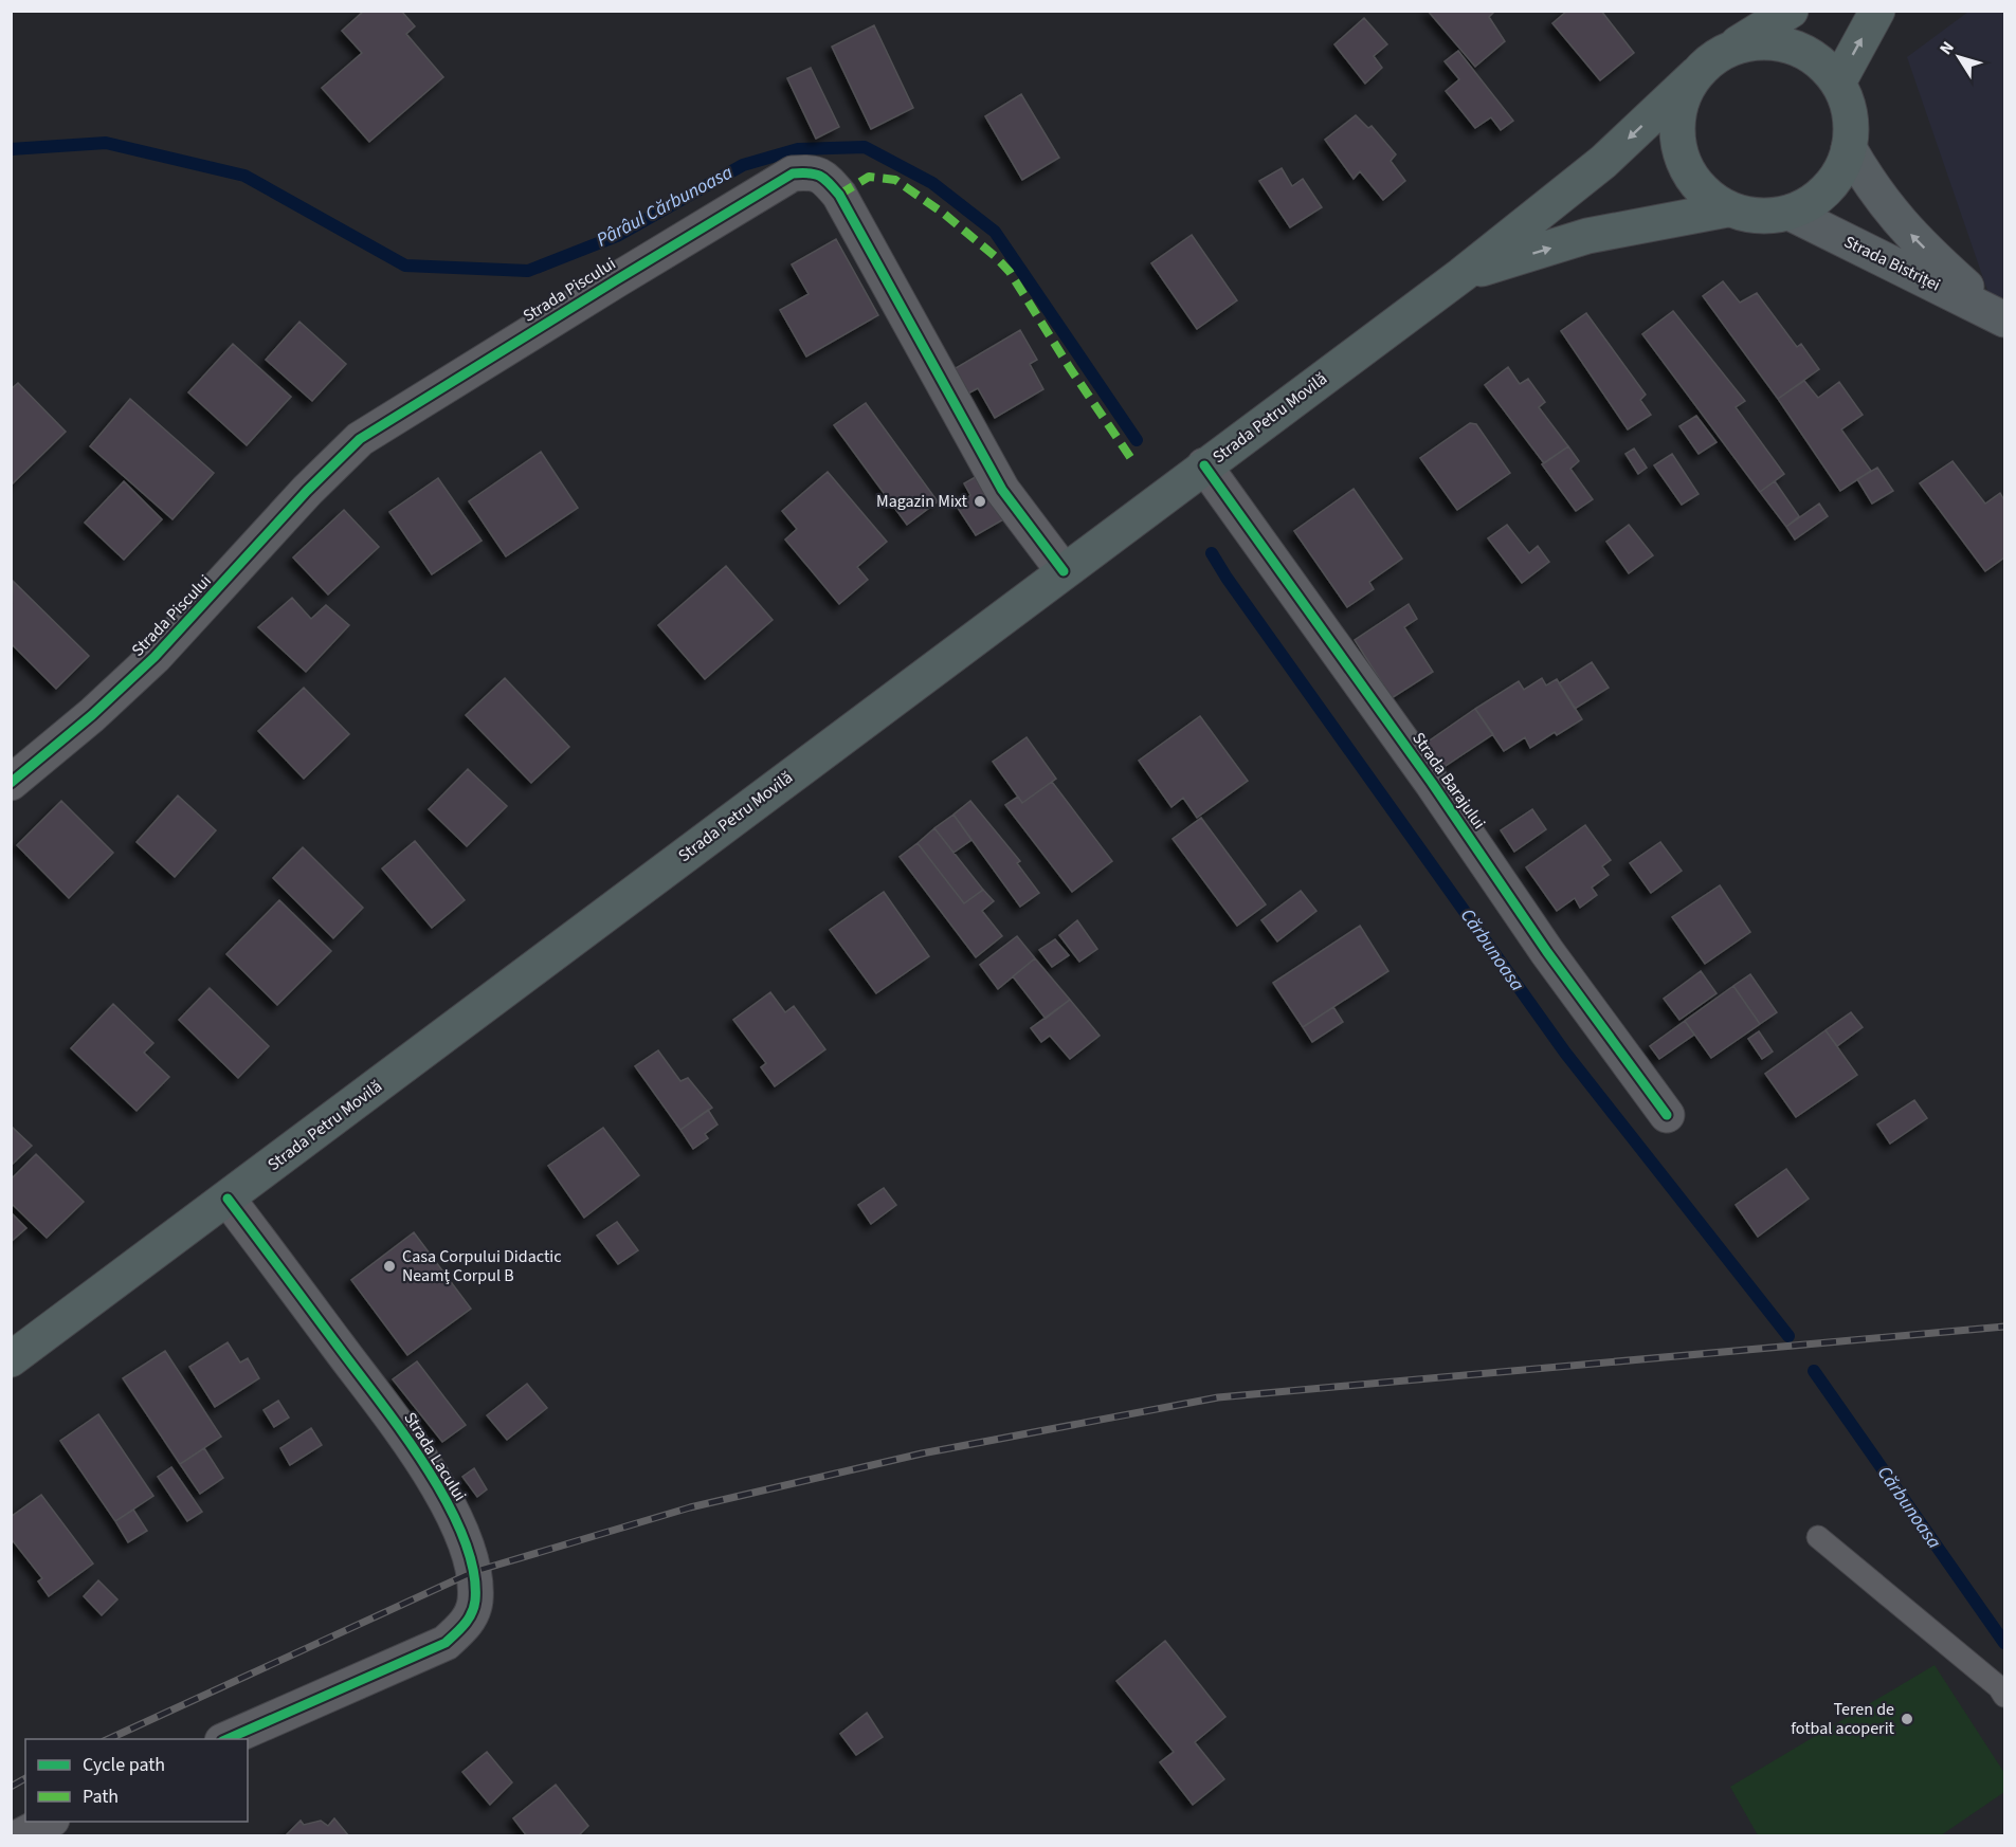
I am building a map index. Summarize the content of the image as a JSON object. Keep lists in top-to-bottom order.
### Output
{
  "streets": {
    "main road": ["Strada Bistriței", "Strada Petru Movilă"],
    "street": ["Strada Piscului", "Strada Barajului", "Strada Lacului"]
  },
  "crossings": [
    ["Strada Bistriței", "Strada Petru Movilă"],
    ["Strada Piscului", "Strada Petru Movilă"],
    ["Strada Petru Movilă", "Strada Barajului"],
    ["Strada Petru Movilă", "Strada Lacului"]
  ],
  "water": ["Pârâul Cărbunoasa", "Cărbunoasa"],
  "places": ["Magazin Mixt", "Casa Corpului Didactic Neamţ Corpul B", "Teren de fotbal acoperit"],
  "legend": ["Cycle path", "Path"],
  "north": "top left"
}
